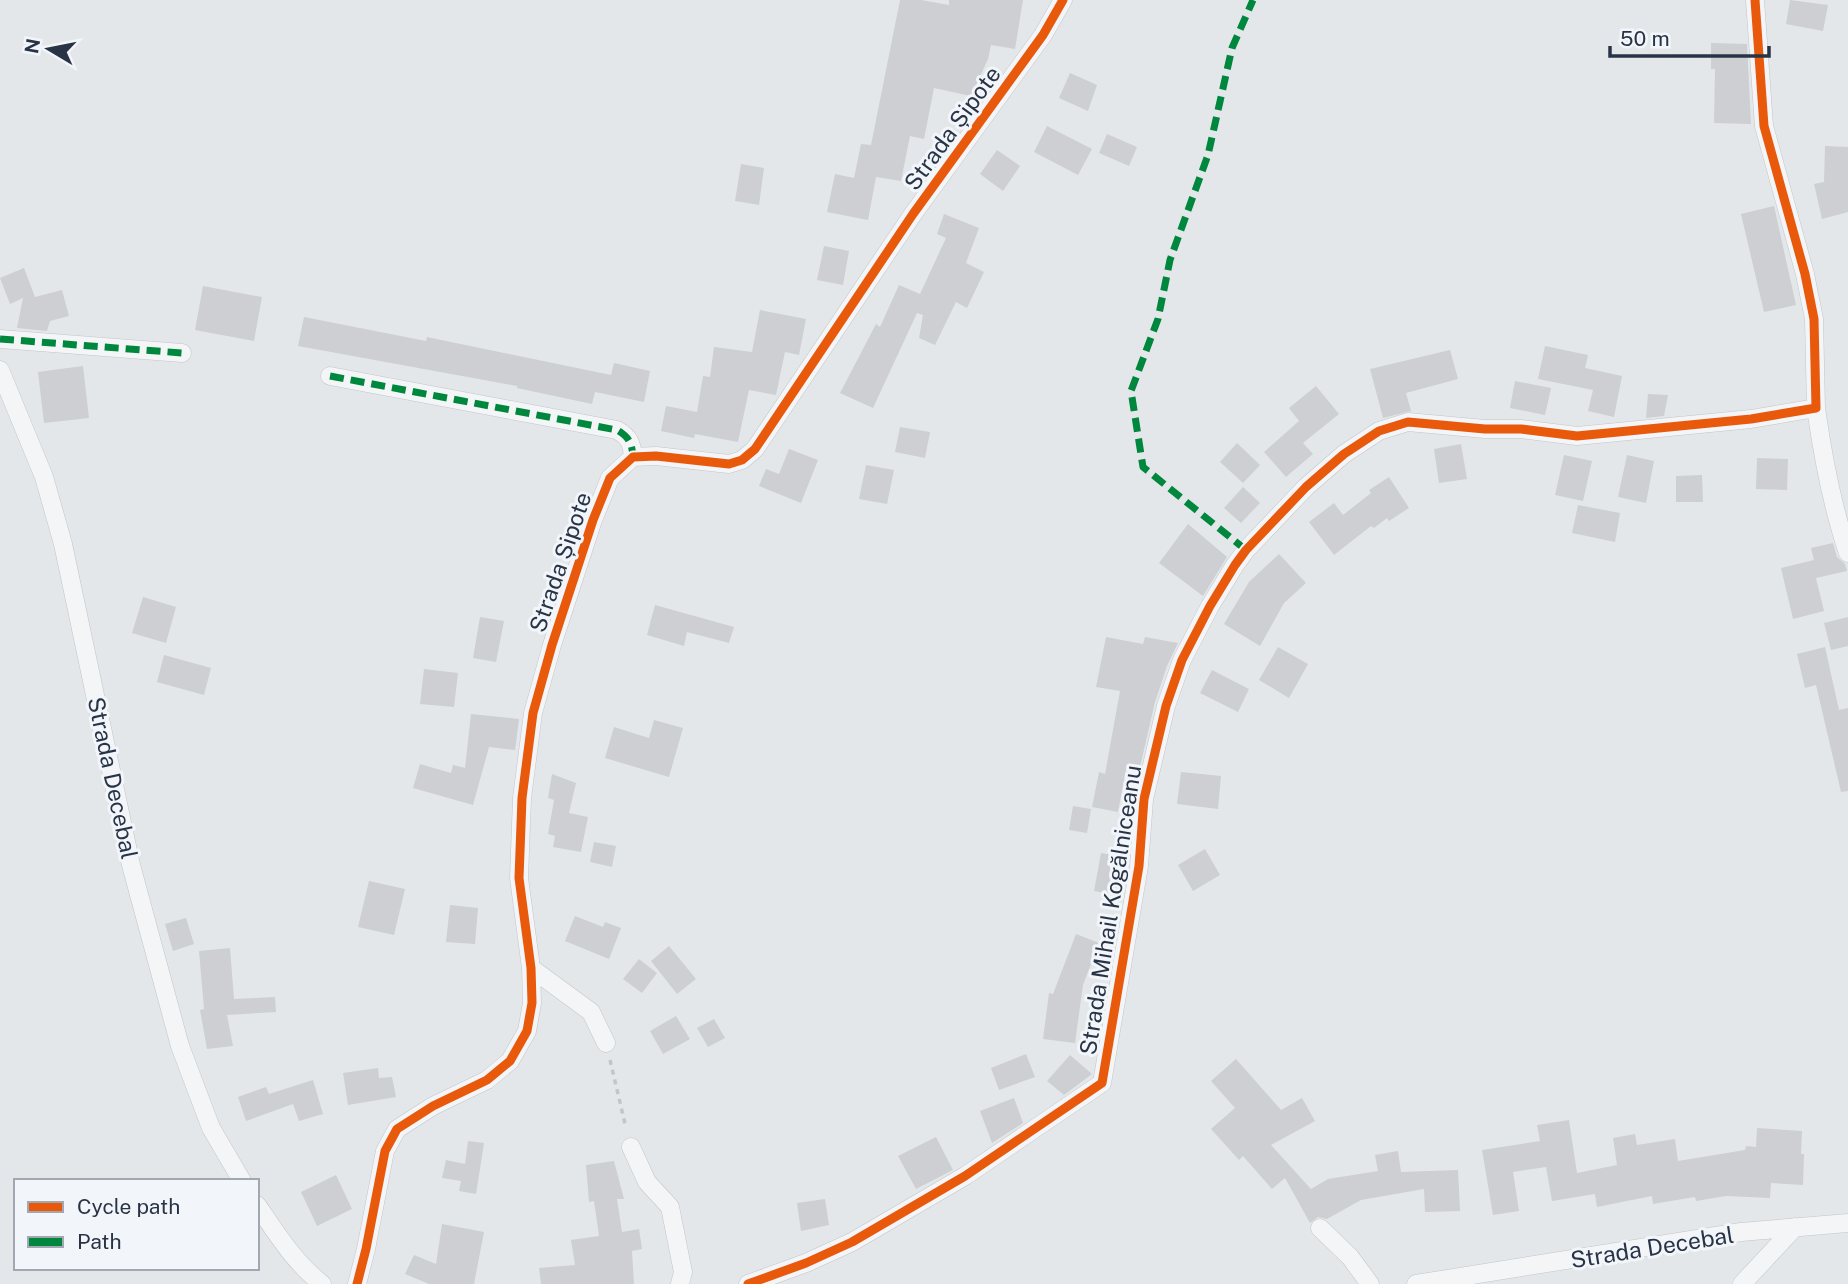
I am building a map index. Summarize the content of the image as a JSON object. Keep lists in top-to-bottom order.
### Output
{
  "streets": {
    "street": ["Strada Șipote", "Strada Decebal", "Strada Mihail Kogălniceanu"]
  },
  "legend": ["Cycle path", "Path"],
  "scale_bar": "50 m",
  "north": "left"
}
